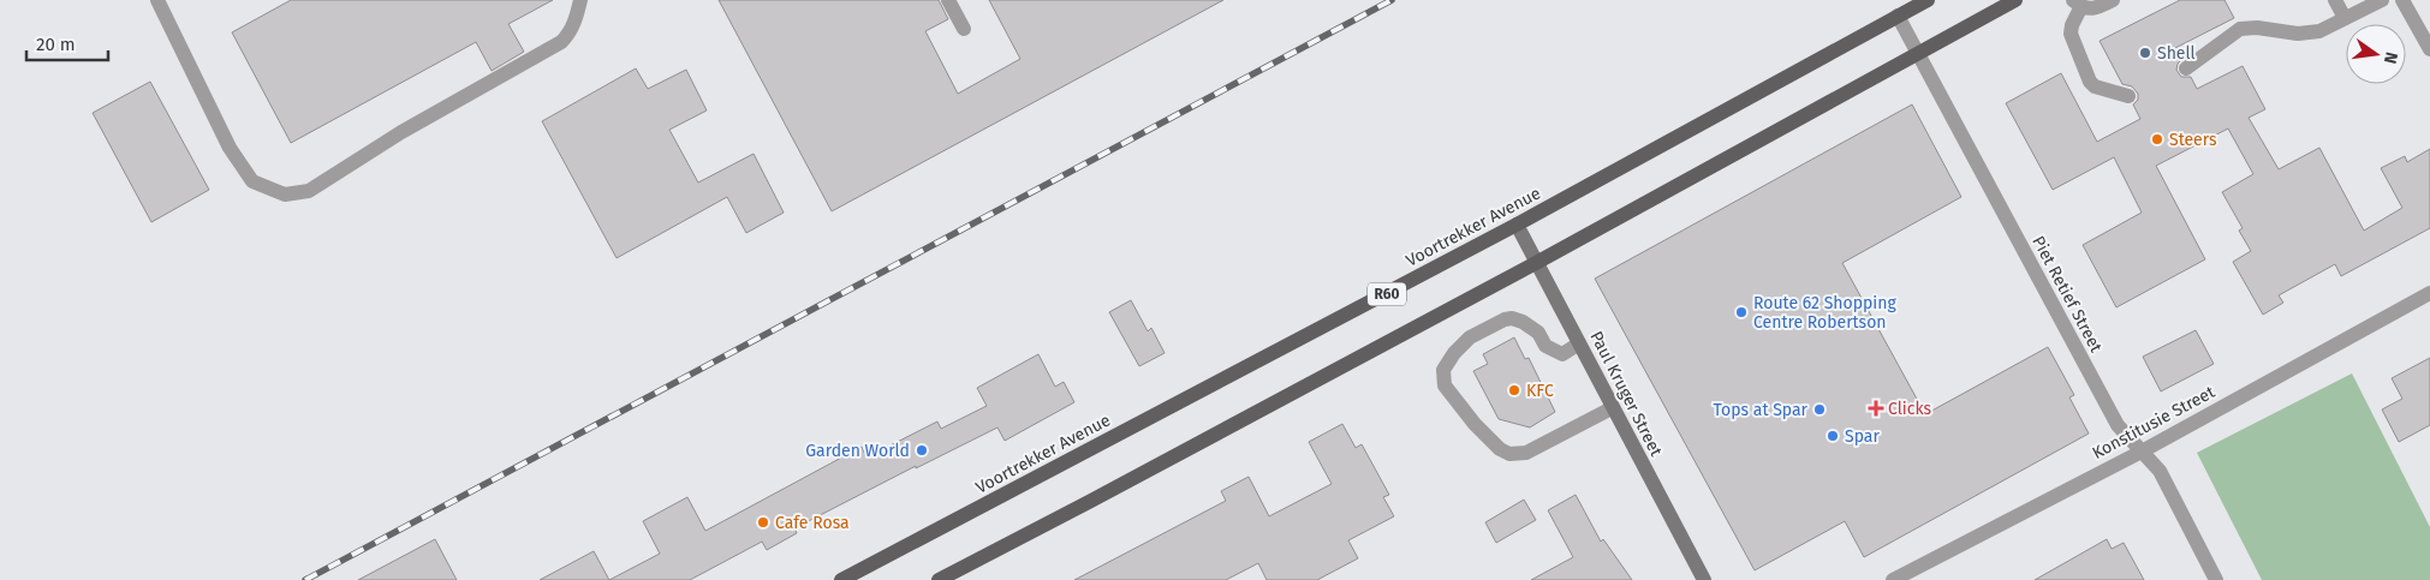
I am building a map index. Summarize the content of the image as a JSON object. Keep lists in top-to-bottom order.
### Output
{
  "streets": {
    "main road": ["Voortrekker Avenue", "R60"],
    "street": ["Piet Retief Street", "Paul Kruger Street", "Konstitusie Street"]
  },
  "crossings": [
    ["Voortrekker Avenue", "Piet Retief Street"],
    ["Voortrekker Avenue", "Paul Kruger Street"],
    ["R60", "Piet Retief Street"],
    ["R60", "Paul Kruger Street"],
    ["Piet Retief Street", "Konstitusie Street"]
  ],
  "places": {
    "other": [
      "Shell",
      "Steers",
      "Route 62 Shopping Centre Robertson",
      "KFC",
      "Tops at Spar",
      "Spar",
      "Garden World",
      "Cafe Rosa"
    ],
    "health": ["Clicks"]
  },
  "scale_bar": "20 m",
  "north": "right"
}
